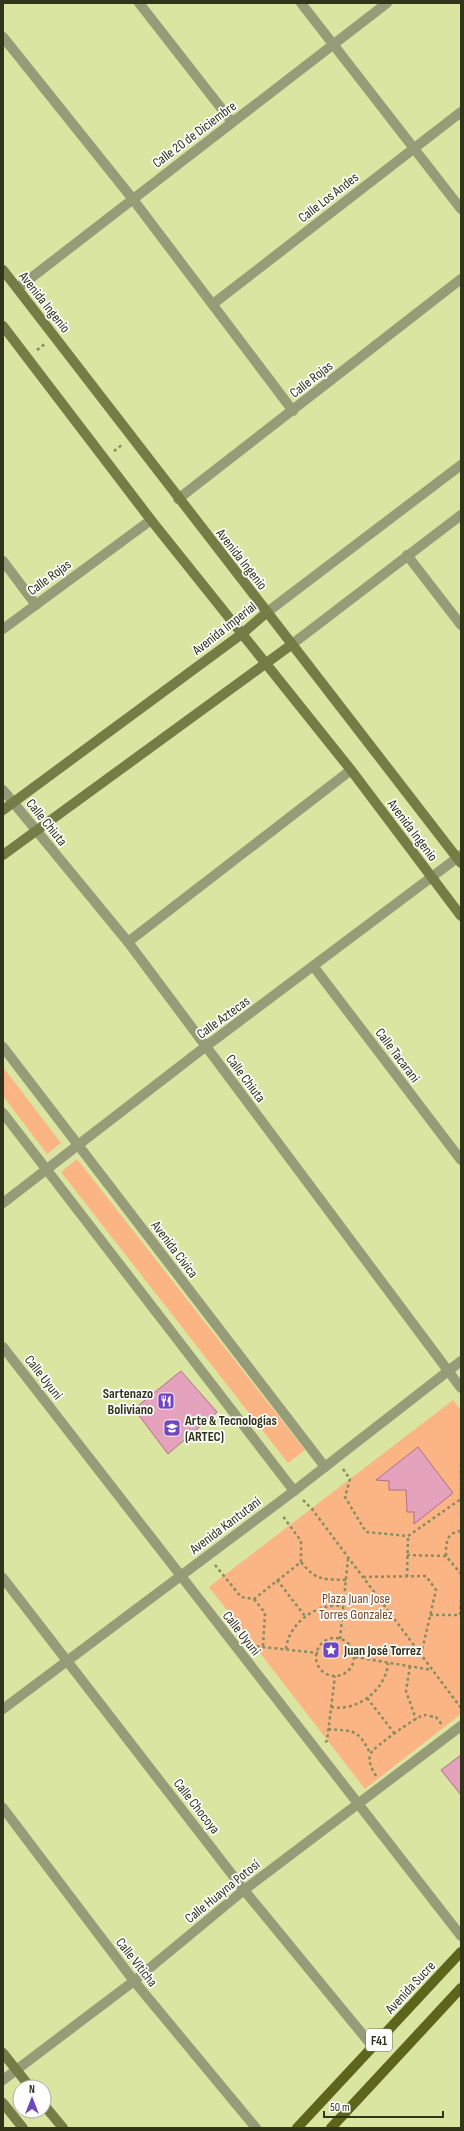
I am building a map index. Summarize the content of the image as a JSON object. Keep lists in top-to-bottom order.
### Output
{
  "streets": {
    "main road": ["Avenida Sucre", "F41"],
    "street": [
      "Calle 20 de Diciembre",
      "Calle Los Andes",
      "Avenida Ingenio",
      "Calle Rojas",
      "Avenida Imperial",
      "Calle Chiuta",
      "Calle Aztecas",
      "Calle Tacarani",
      "Avenida Cívica",
      "Calle Uyuni",
      "Avenida Kantutani",
      "Calle Chocoya",
      "Calle Huayna Potosí",
      "Calle Viticha"
    ]
  },
  "crossings": [
    ["Calle 20 de Diciembre", "Avenida Ingenio"],
    ["Avenida Ingenio", "Calle Rojas"],
    ["Avenida Ingenio", "Avenida Imperial"],
    ["Avenida Ingenio", "Calle Aztecas"],
    ["Avenida Imperial", "Calle Chiuta"],
    ["Calle Chiuta", "Calle Aztecas"],
    ["Calle Chiuta", "Avenida Kantutani"],
    ["Calle Aztecas", "Calle Tacarani"],
    ["Calle Aztecas", "Avenida Cívica"],
    ["Avenida Cívica", "Avenida Kantutani"],
    ["Calle Uyuni", "Avenida Kantutani"],
    ["Calle Uyuni", "Calle Huayna Potosí"],
    ["Avenida Kantutani", "Calle Chocoya"],
    ["Calle Chocoya", "Calle Huayna Potosí"],
    ["Calle Chocoya", "Avenida Sucre"],
    ["Calle Huayna Potosí", "Calle Viticha"]
  ],
  "parks": ["Plaza Juan Jose Torres Gonzalez"],
  "places": {
    "restaurant": ["Sartenazo Boliviano"],
    "school or university": ["Arte & Tecnologías (ARTEC)"],
    "place": ["Juan José Torrez"]
  },
  "scale_bar": "50 m",
  "north": "top"
}
